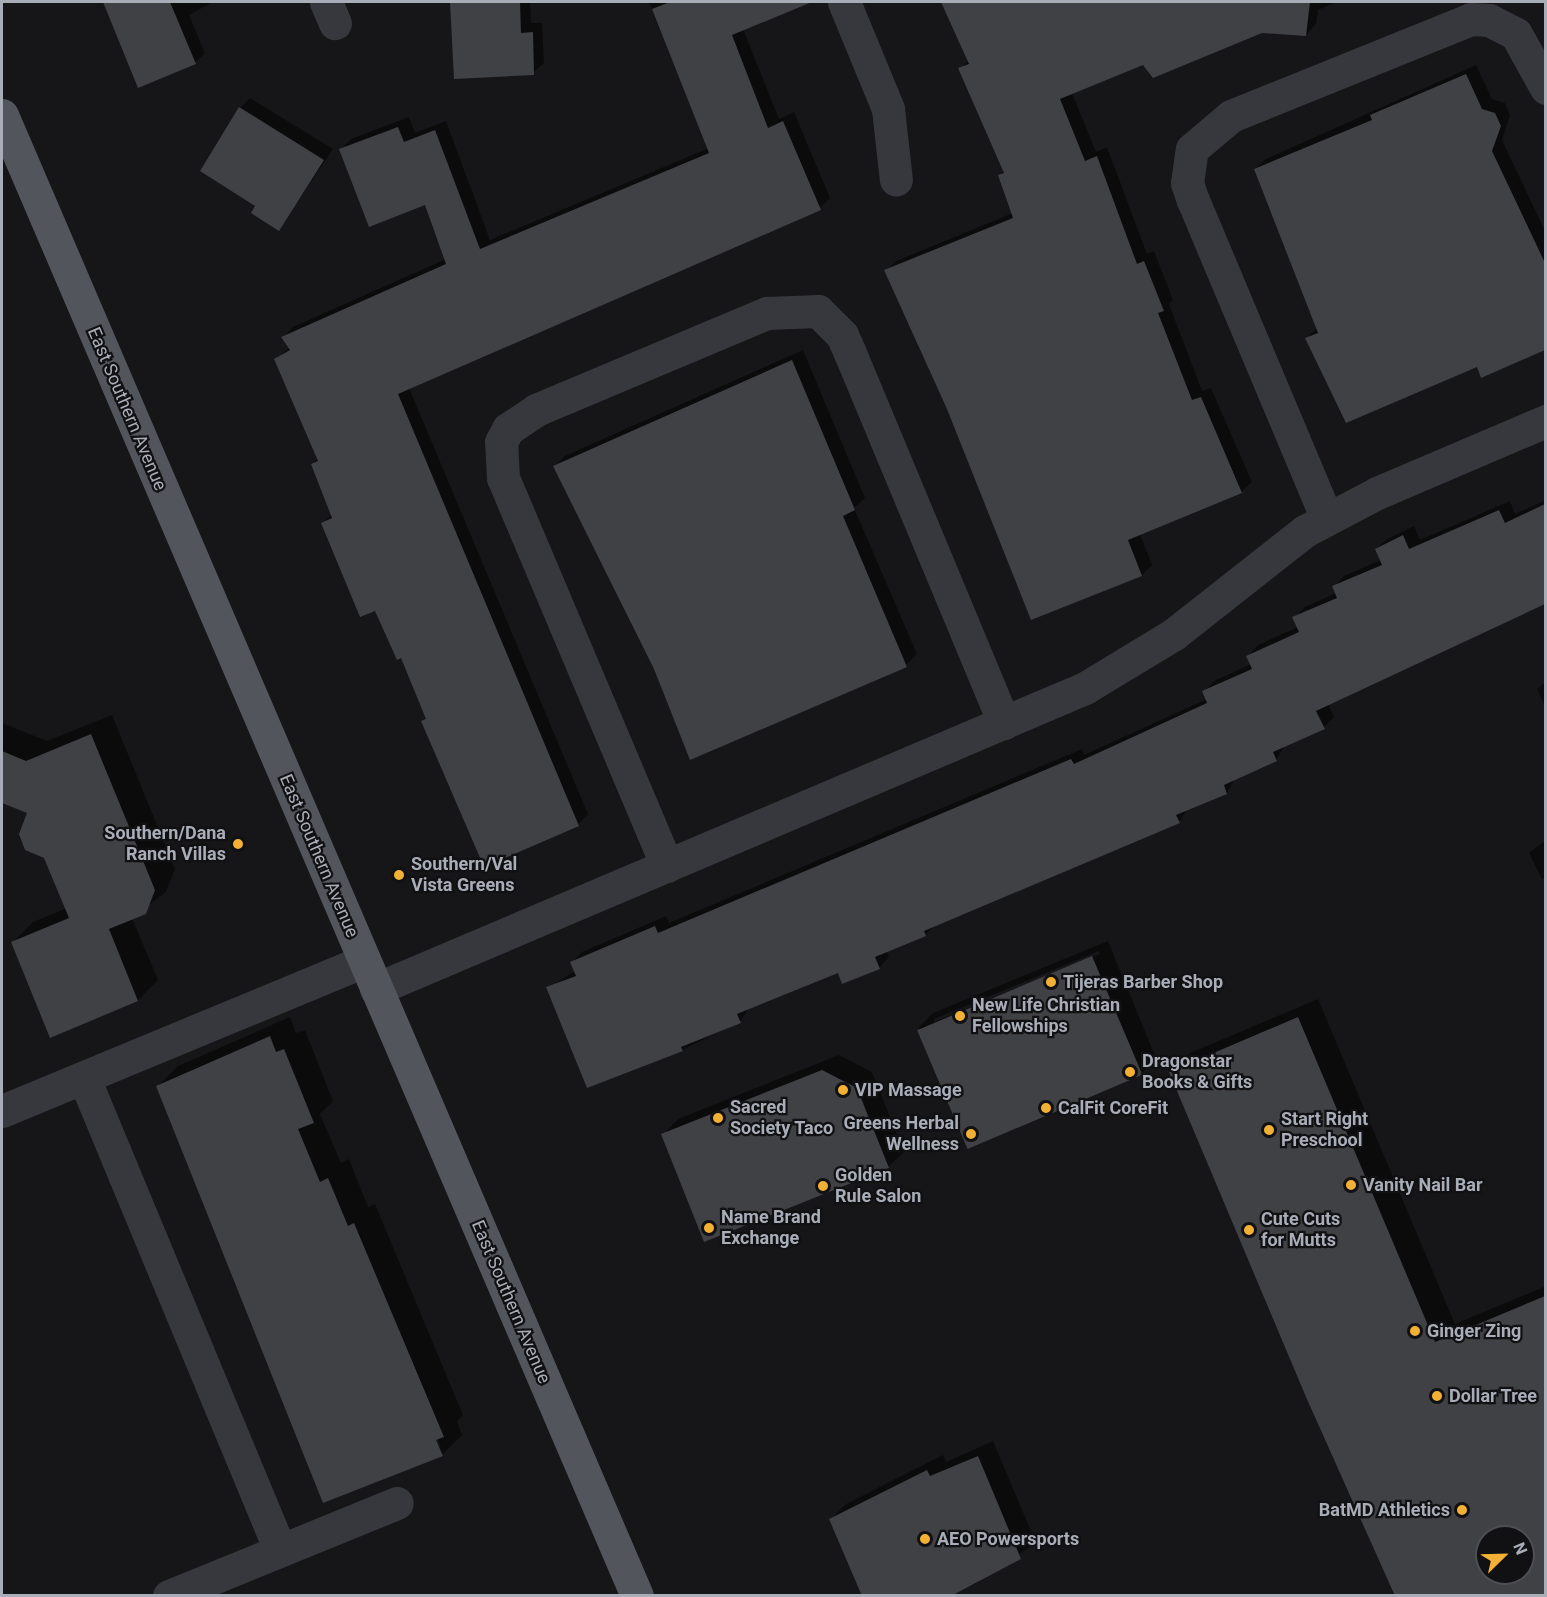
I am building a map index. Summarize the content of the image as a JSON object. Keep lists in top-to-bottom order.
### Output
{
  "streets": {
    "main road": ["East Southern Avenue"]
  },
  "places": [
    "Southern/Dana Ranch Villas",
    "Southern/Val Vista Greens",
    "Tijeras Barber Shop",
    "New Life Christian Fellowships",
    "Dragonstar Books & Gifts",
    "VIP Massage",
    "CalFit CoreFit",
    "Sacred Society Taco",
    "Start Right Preschool",
    "Greens Herbal Wellness",
    "Vanity Nail Bar",
    "Golden Rule Salon",
    "Name Brand Exchange",
    "Cute Cuts for Mutts",
    "Ginger Zing",
    "Dollar Tree",
    "BatMD Athletics",
    "AEO Powersports"
  ],
  "north": "top right"
}
